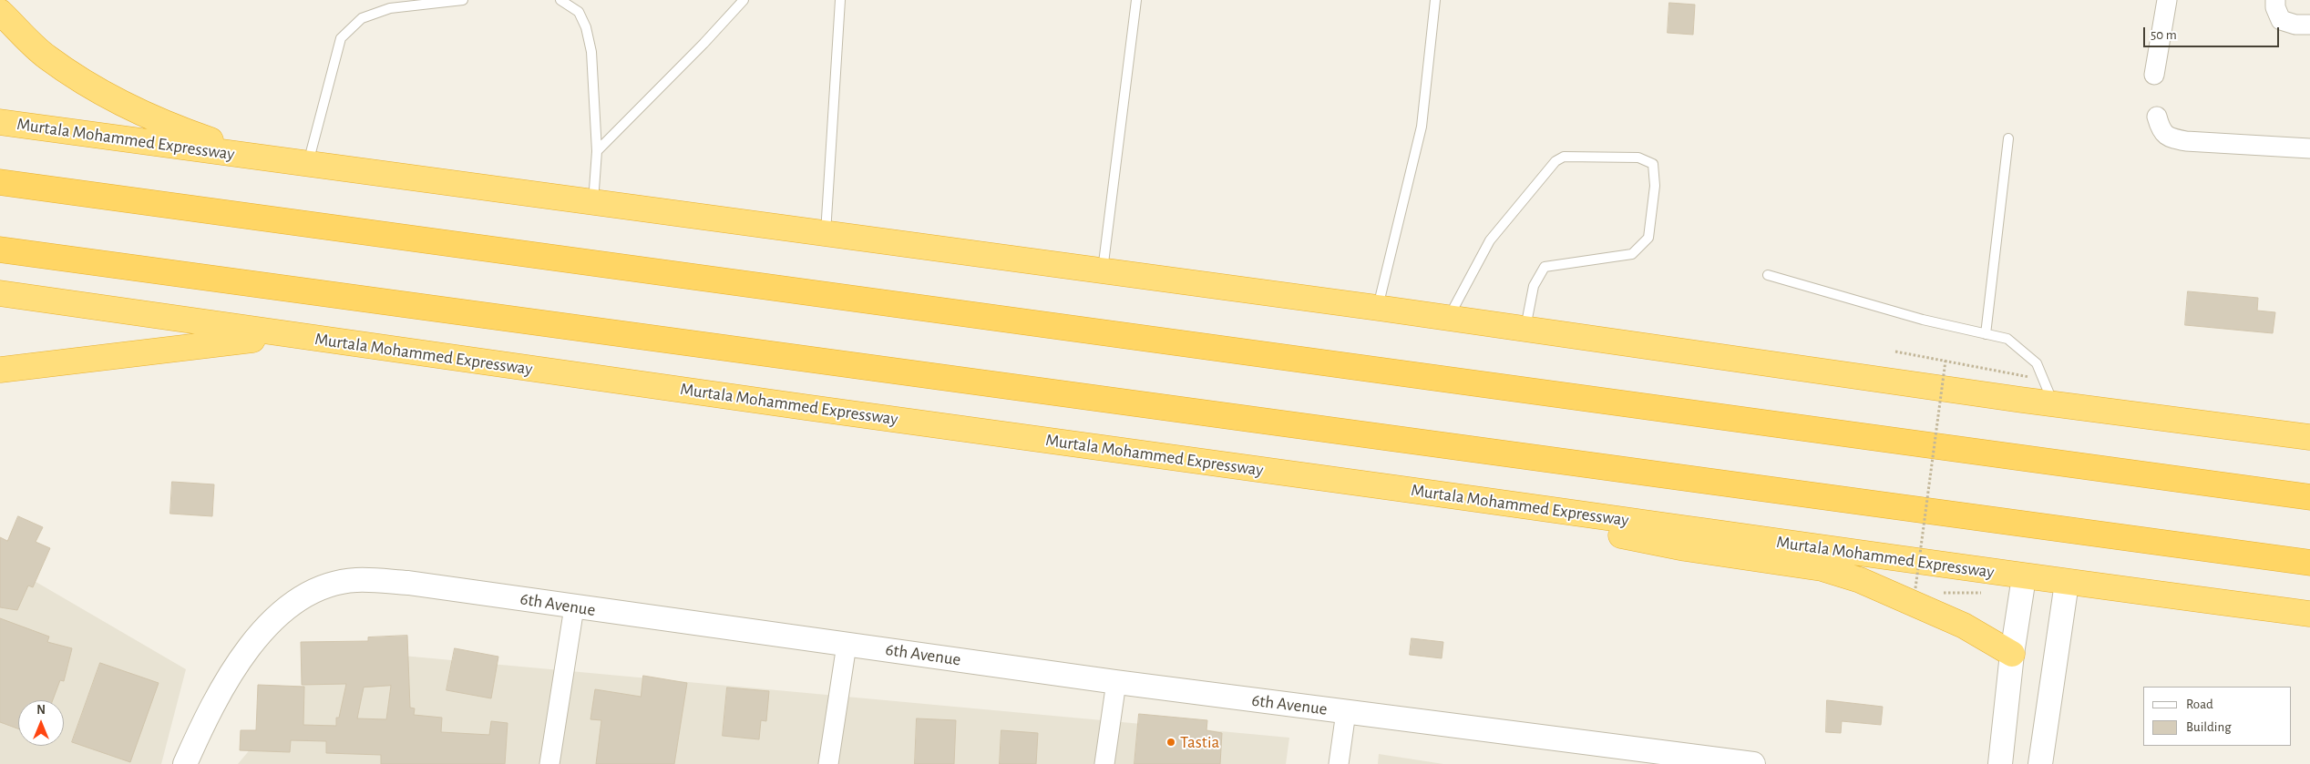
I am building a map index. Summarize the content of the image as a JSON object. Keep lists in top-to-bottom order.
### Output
{
  "streets": {
    "highway": ["Murtala Mohammed Expressway"],
    "street": ["6th Avenue"]
  },
  "places": ["Tastia"],
  "legend": ["Road", "Building"],
  "scale_bar": "50 m",
  "north": "top"
}
